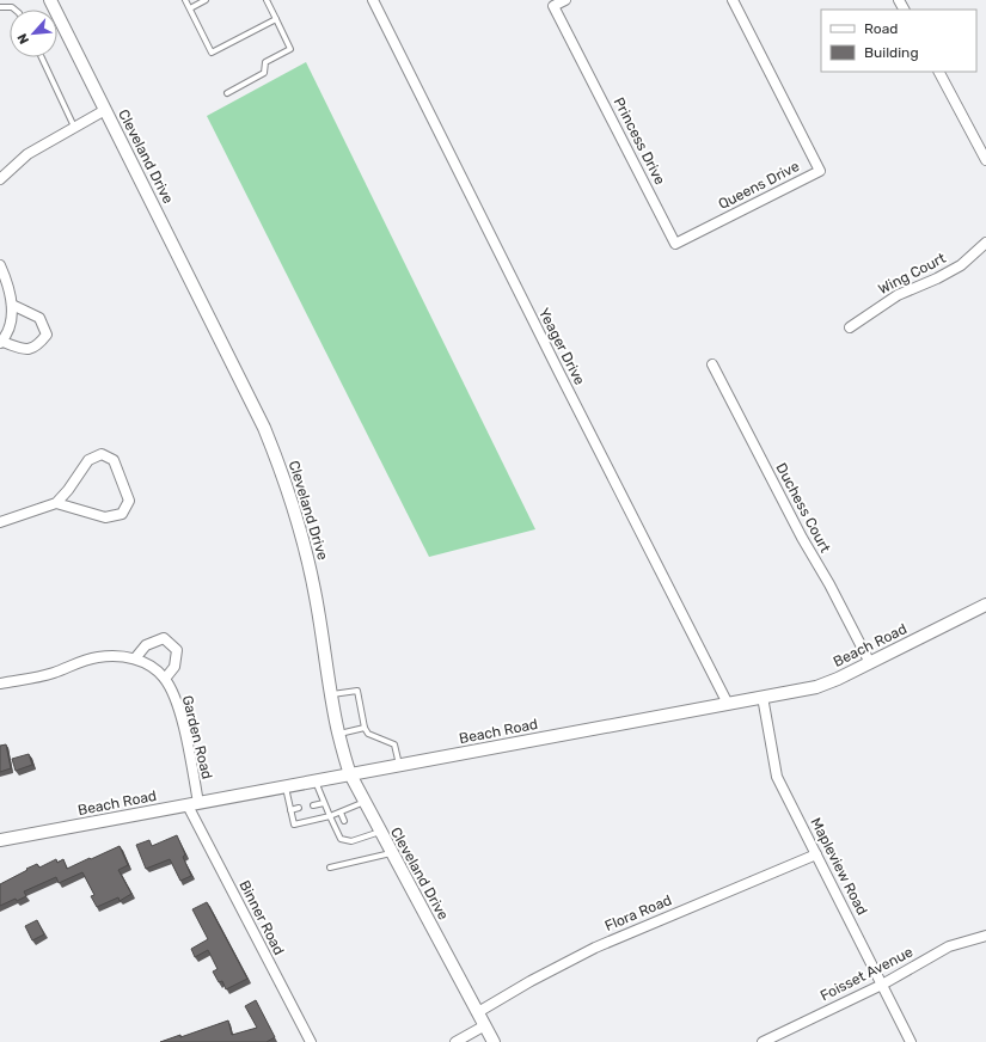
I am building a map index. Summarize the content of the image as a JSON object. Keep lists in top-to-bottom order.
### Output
{
  "streets": {
    "street": [
      "Princess Drive",
      "Cleveland Drive",
      "Queens Drive",
      "Wing Court",
      "Yeager Drive",
      "Duchess Court",
      "Beach Road",
      "Garden Road",
      "Mapleview Road",
      "Flora Road",
      "Binner Road",
      "Foisset Avenue"
    ]
  },
  "crossings": [
    ["Princess Drive", "Queens Drive"],
    ["Cleveland Drive", "Beach Road"],
    ["Cleveland Drive", "Flora Road"],
    ["Yeager Drive", "Beach Road"],
    ["Duchess Court", "Beach Road"],
    ["Beach Road", "Garden Road"],
    ["Beach Road", "Mapleview Road"],
    ["Beach Road", "Binner Road"],
    ["Garden Road", "Binner Road"],
    ["Mapleview Road", "Flora Road"],
    ["Mapleview Road", "Foisset Avenue"]
  ],
  "legend": ["Road", "Building"],
  "north": "bottom left"
}
